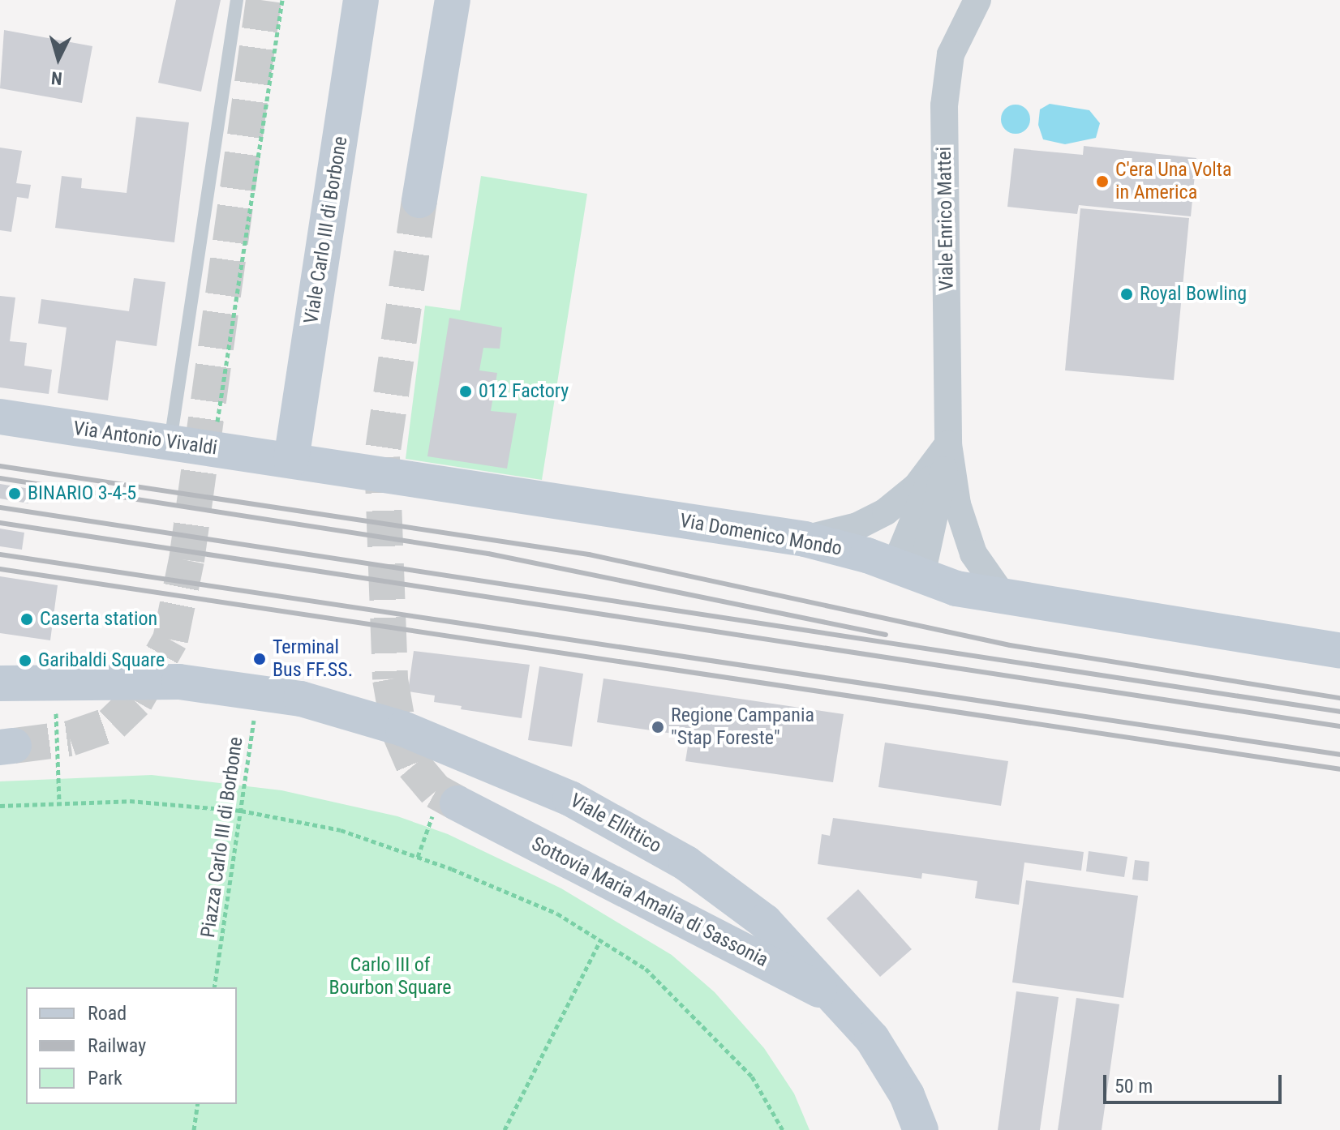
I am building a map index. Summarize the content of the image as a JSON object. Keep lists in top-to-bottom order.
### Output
{
  "streets": {
    "street": [
      "Viale Enrico Mattei",
      "Viale Carlo III di Borbone",
      "Via Antonio Vivaldi",
      "Via Domenico Mondo",
      "Viale Ellittico",
      "Sottovia Maria Amalia di Sassonia"
    ],
    "path": ["Piazza Carlo III di Borbone"]
  },
  "crossings": [
    ["Viale Enrico Mattei", "Via Domenico Mondo"],
    ["Viale Carlo III di Borbone", "Via Antonio Vivaldi"],
    ["Viale Carlo III di Borbone", "Via Domenico Mondo"],
    ["Via Antonio Vivaldi", "Via Domenico Mondo"],
    ["Viale Ellittico", "Piazza Carlo III di Borbone"],
    ["Viale Ellittico", "Sottovia Maria Amalia di Sassonia"]
  ],
  "parks": ["Carlo III of Bourbon Square"],
  "places": [
    "C'era Una Volta in America",
    "Royal Bowling",
    "012 Factory",
    "BINARIO 3-4-5",
    "Caserta station",
    "Terminal Bus FF.SS.",
    "Garibaldi Square",
    "Regione Campania \"Stap Foreste\""
  ],
  "legend": ["Road", "Railway", "Park"],
  "scale_bar": "50 m",
  "north": "bottom"
}
